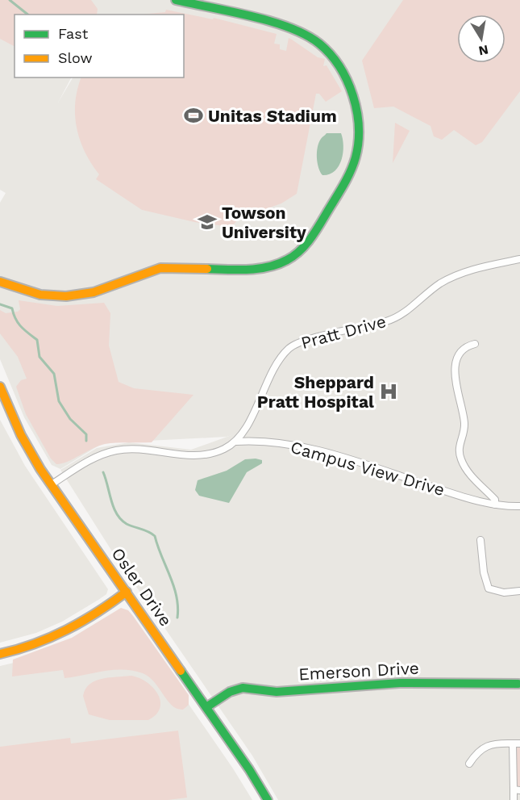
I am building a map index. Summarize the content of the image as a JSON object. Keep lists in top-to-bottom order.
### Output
{
  "streets": {
    "street": [
      "Pratt Drive",
      "Campus View Drive",
      "Osler Drive",
      "Emerson Drive"
    ]
  },
  "crossings": [
    ["Pratt Drive", "Campus View Drive"],
    ["Osler Drive", "Emerson Drive"]
  ],
  "places": {
    "sports": ["Unitas Stadium"],
    "school or university": ["Towson University"],
    "hospital": ["Sheppard Pratt Hospital"]
  },
  "legend": ["Fast", "Slow"],
  "north": "bottom"
}
